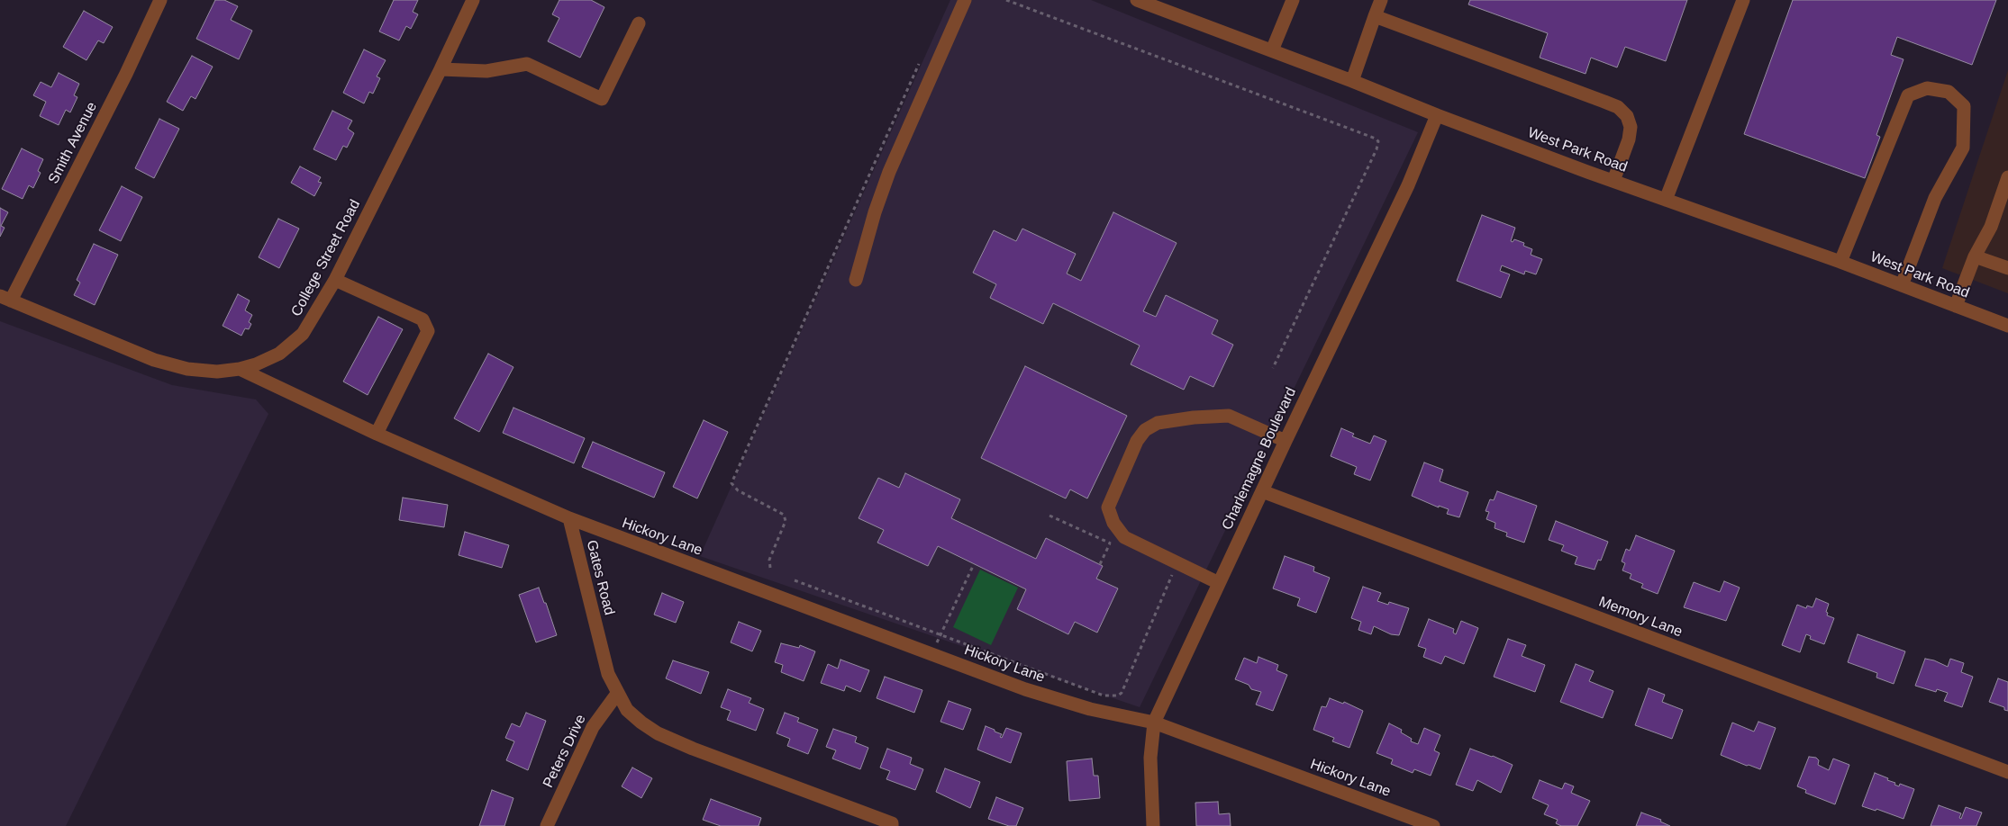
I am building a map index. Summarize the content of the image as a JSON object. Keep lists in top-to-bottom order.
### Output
{
  "streets": {
    "street": [
      "Smith Avenue",
      "West Park Road",
      "College Street Road",
      "Charlemagne Boulevard",
      "Hickory Lane",
      "Gates Road",
      "Memory Lane",
      "Peters Drive"
    ]
  },
  "crossings": [
    ["Smith Avenue", "College Street Road"],
    ["West Park Road", "Charlemagne Boulevard"],
    ["Charlemagne Boulevard", "Hickory Lane"],
    ["Charlemagne Boulevard", "Memory Lane"],
    ["Hickory Lane", "Gates Road"],
    ["Gates Road", "Peters Drive"]
  ]
}
